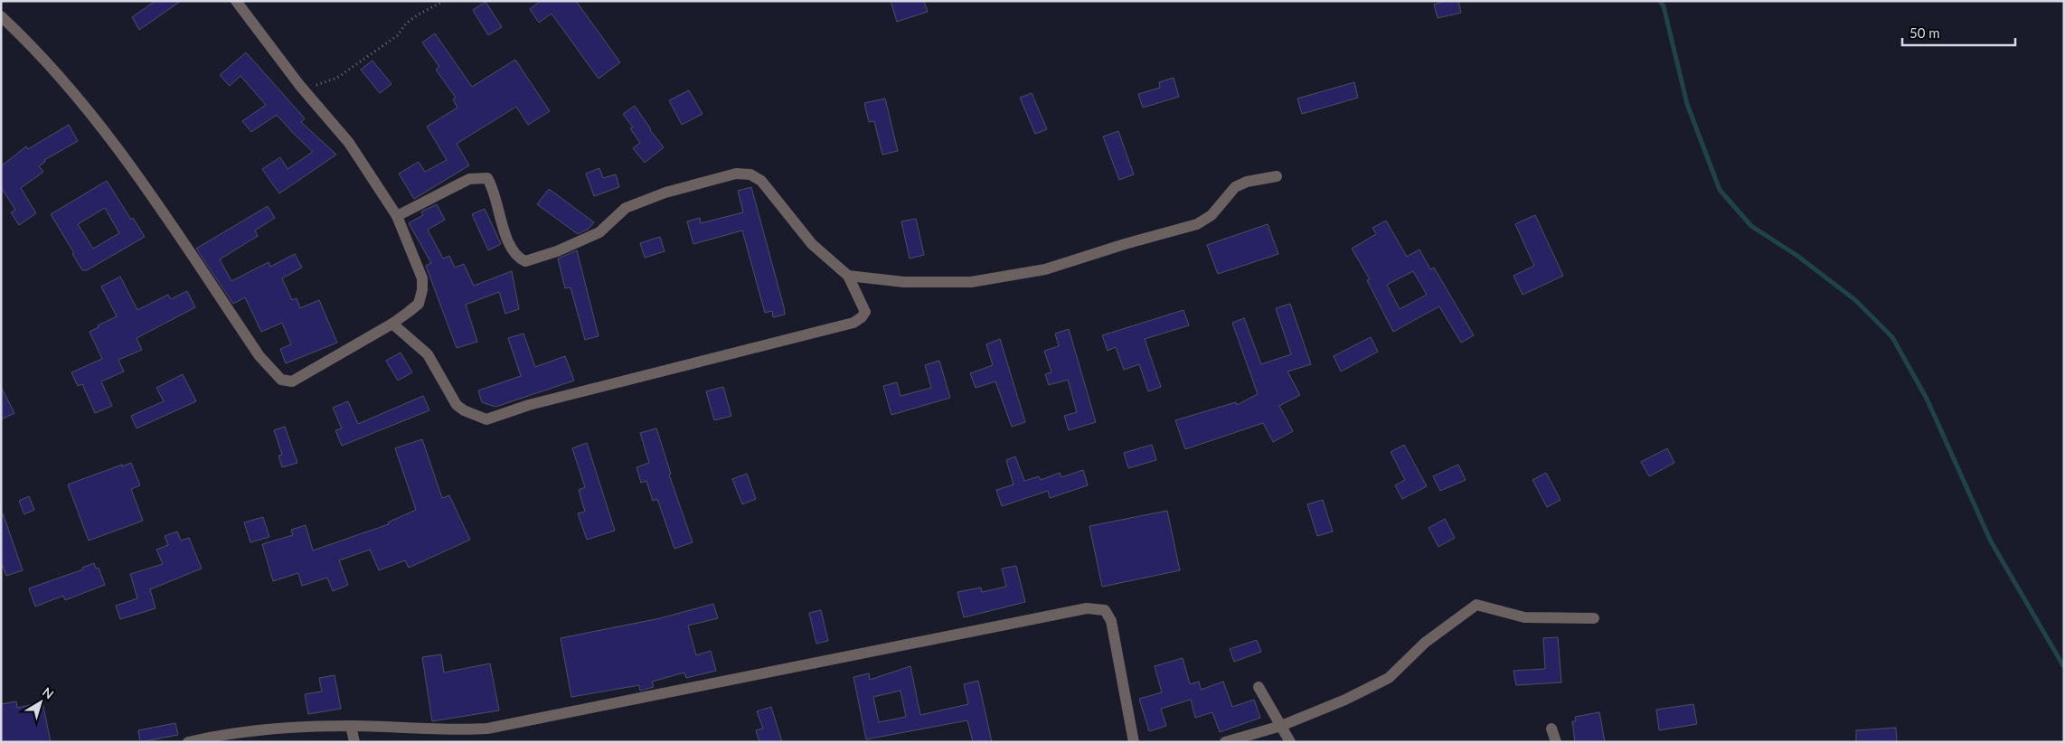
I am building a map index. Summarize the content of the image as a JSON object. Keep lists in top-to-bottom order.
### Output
{
  "scale_bar": "50 m",
  "north": "top right"
}
